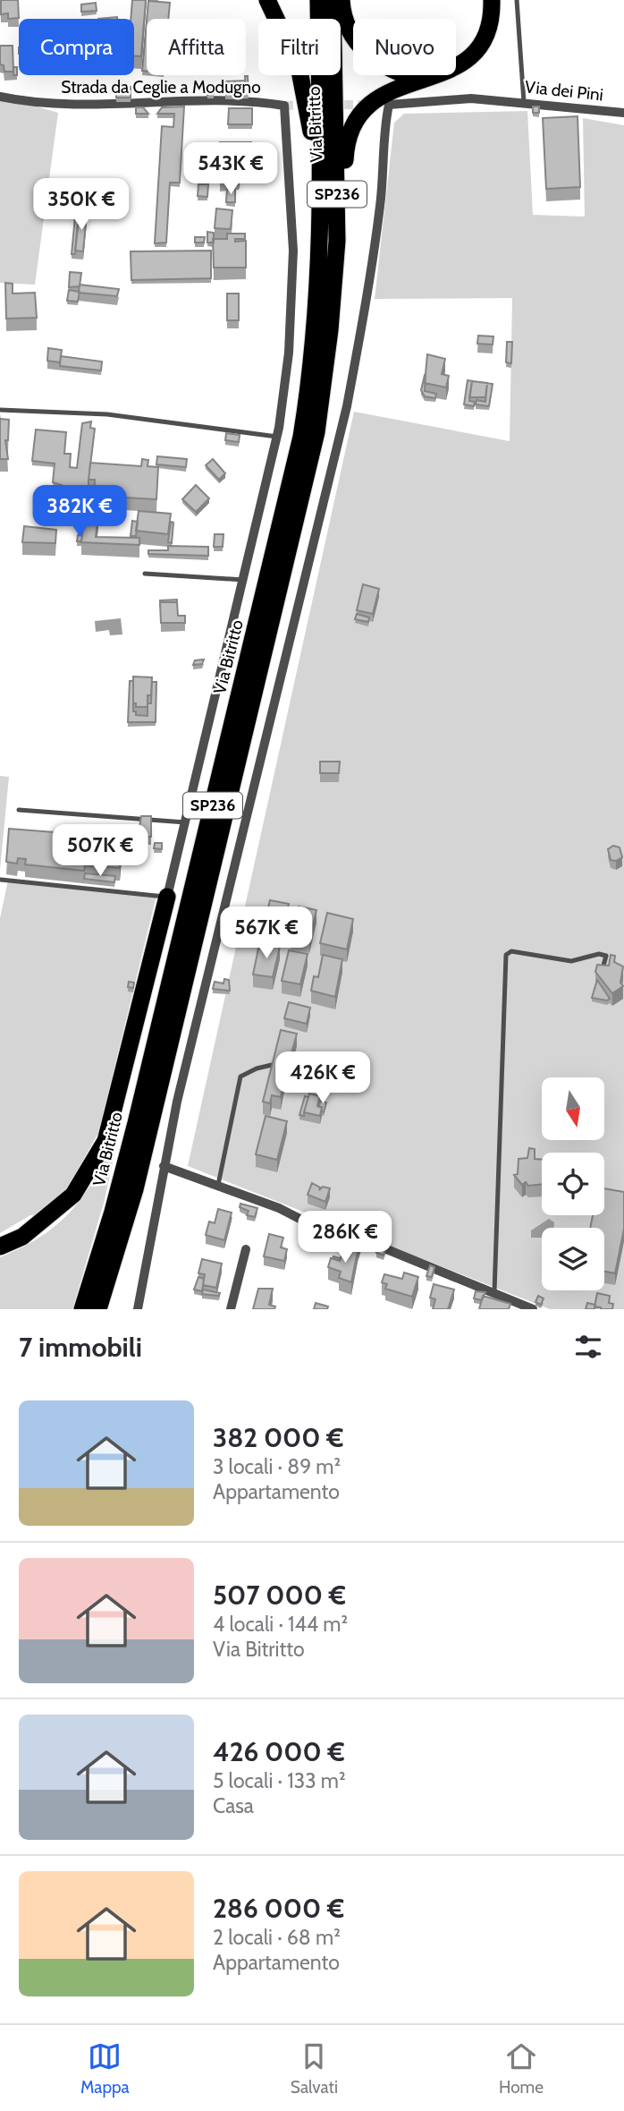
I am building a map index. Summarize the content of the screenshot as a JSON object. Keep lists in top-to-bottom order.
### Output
{
  "streets": {
    "highway": ["Via Bitritto", "SP236"],
    "street": ["Strada da Ceglie a Modugno", "Via dei Pini"]
  },
  "north": "bottom",
  "page": {
    "chip": [
      "Compra",
      "Affitta",
      "Filtri",
      "Nuovo"
    ],
    "price": [
      "543K €",
      "350K €",
      "382K €",
      "507K €",
      "567K €",
      "426K €",
      "286K €"
    ],
    "heading": "7 immobili",
    "list": [
      {
        "name": "382 000 €",
        "note": "3 locali · 89 m² · Appartamento"
      },
      {
        "name": "507 000 €",
        "note": "4 locali · 144 m² · Via Bitritto"
      },
      {
        "name": "426 000 €",
        "note": "5 locali · 133 m² · Casa"
      },
      {
        "name": "286 000 €",
        "note": "2 locali · 68 m² · Appartamento"
      }
    ],
    "tabs": ["Mappa", "Salvati", "Home"]
  }
}
